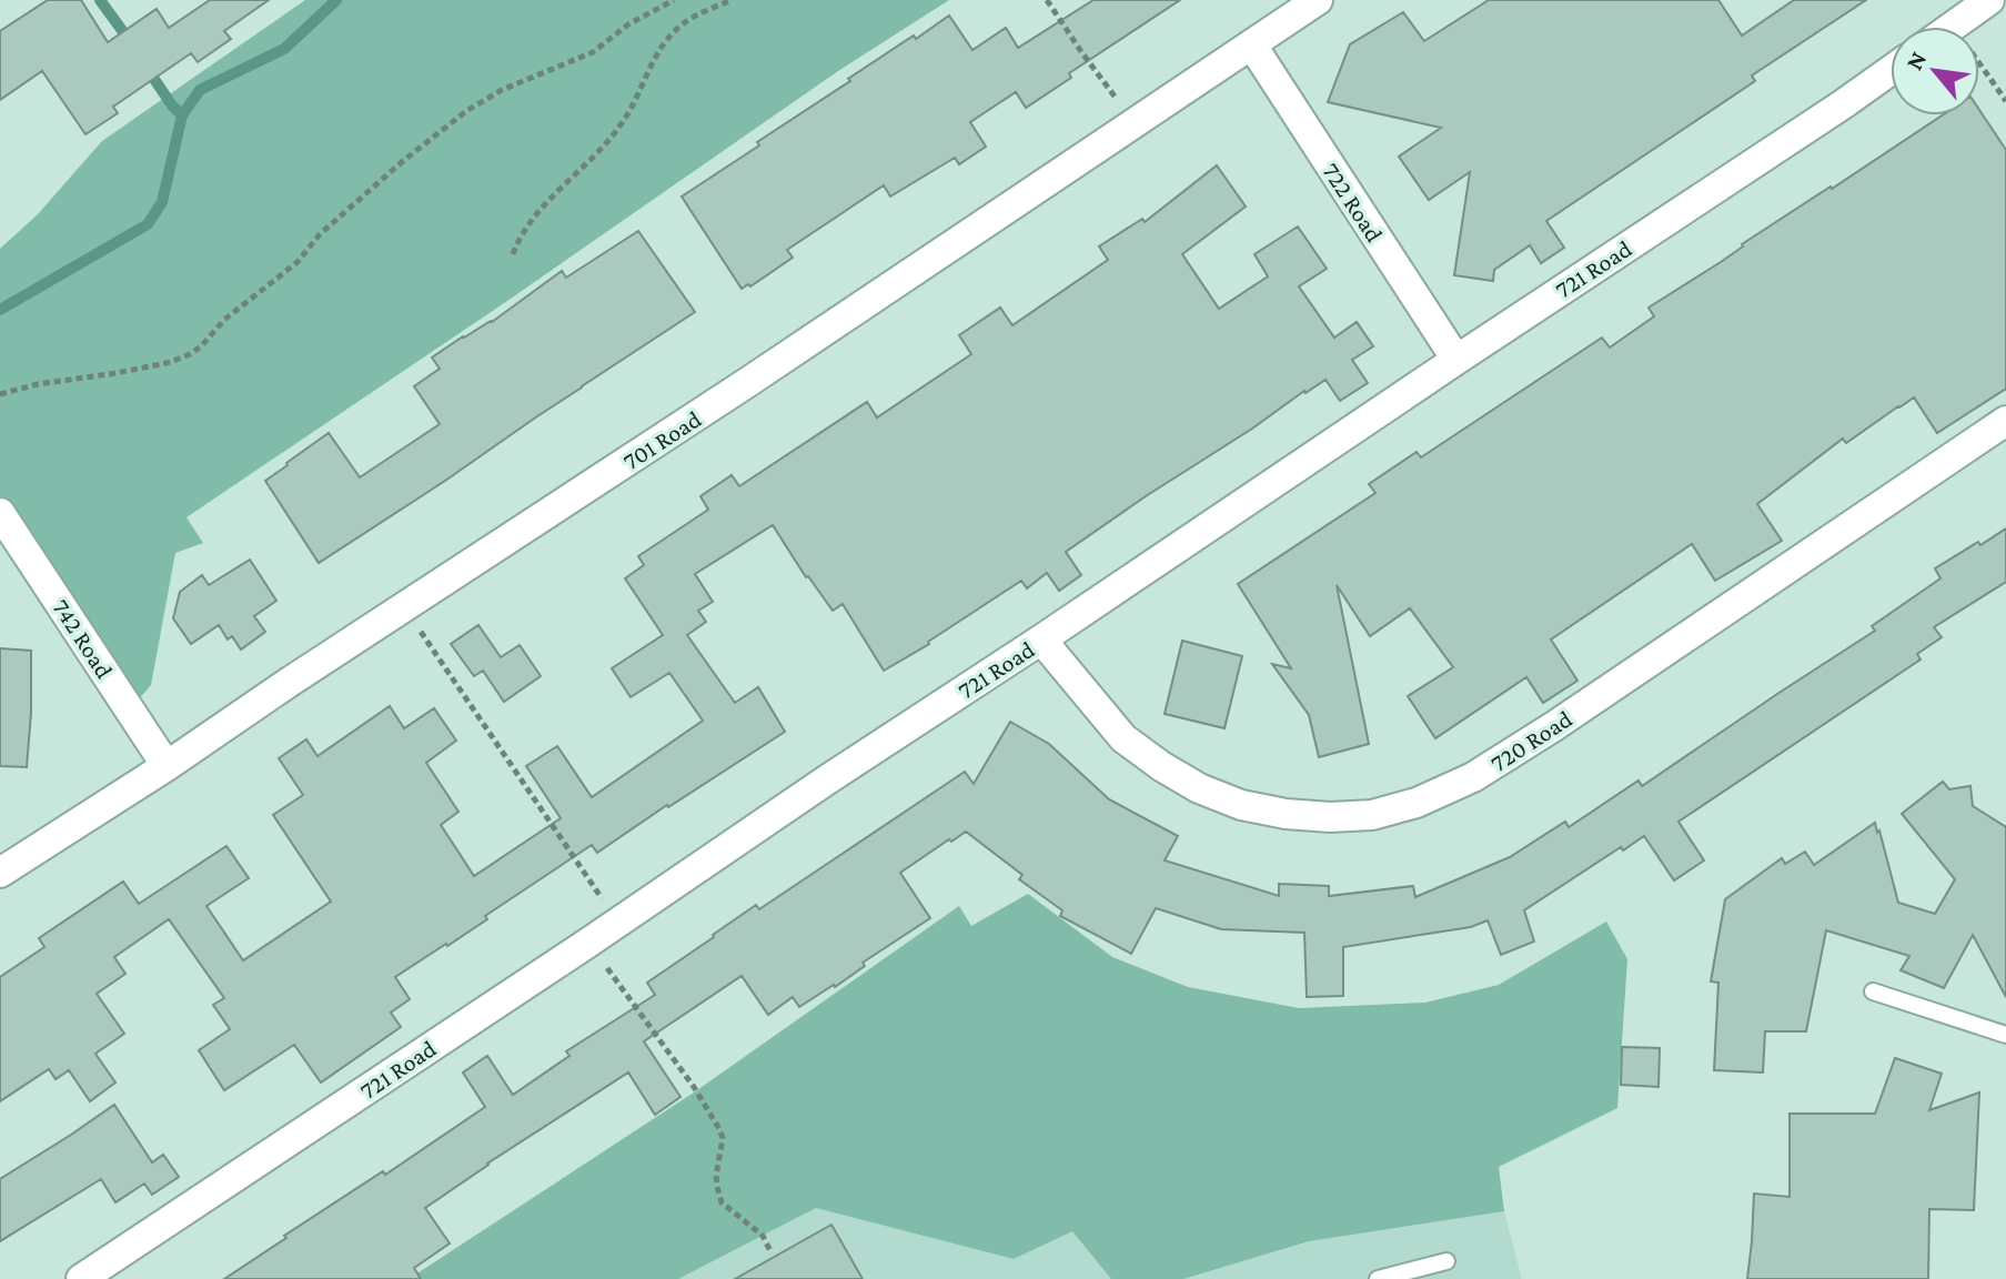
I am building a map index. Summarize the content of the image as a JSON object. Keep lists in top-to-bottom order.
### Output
{
  "streets": {
    "street": [
      "722 Road",
      "721 Road",
      "701 Road",
      "742 Road",
      "720 Road"
    ]
  },
  "crossings": [
    ["722 Road", "721 Road"],
    ["722 Road", "701 Road"],
    ["721 Road", "720 Road"],
    ["701 Road", "742 Road"]
  ],
  "north": "top left"
}
